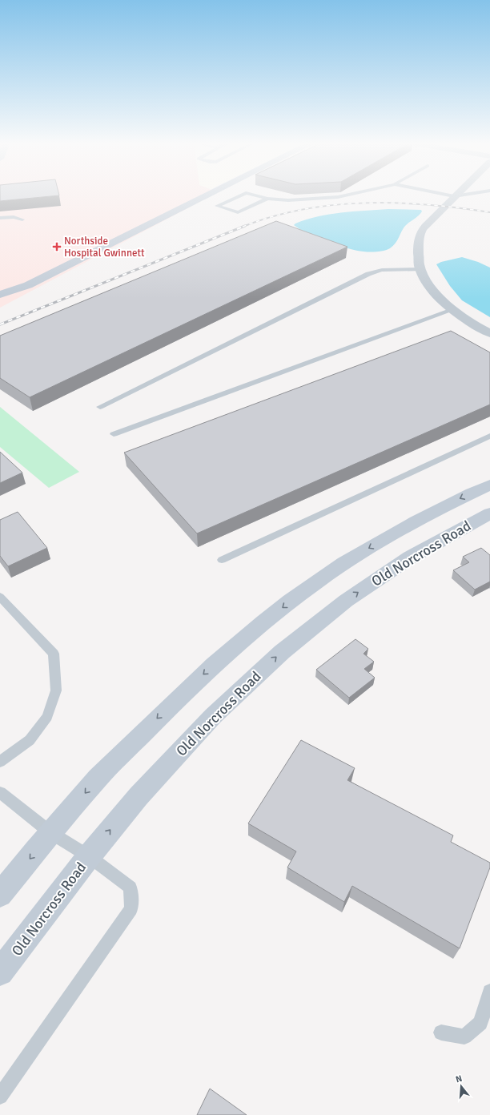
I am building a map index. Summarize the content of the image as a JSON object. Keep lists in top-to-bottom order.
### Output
{
  "streets": {
    "main road": ["Old Norcross Road"]
  },
  "places": {
    "health": ["Northside Hospital Gwinnett"]
  },
  "north": "top"
}
